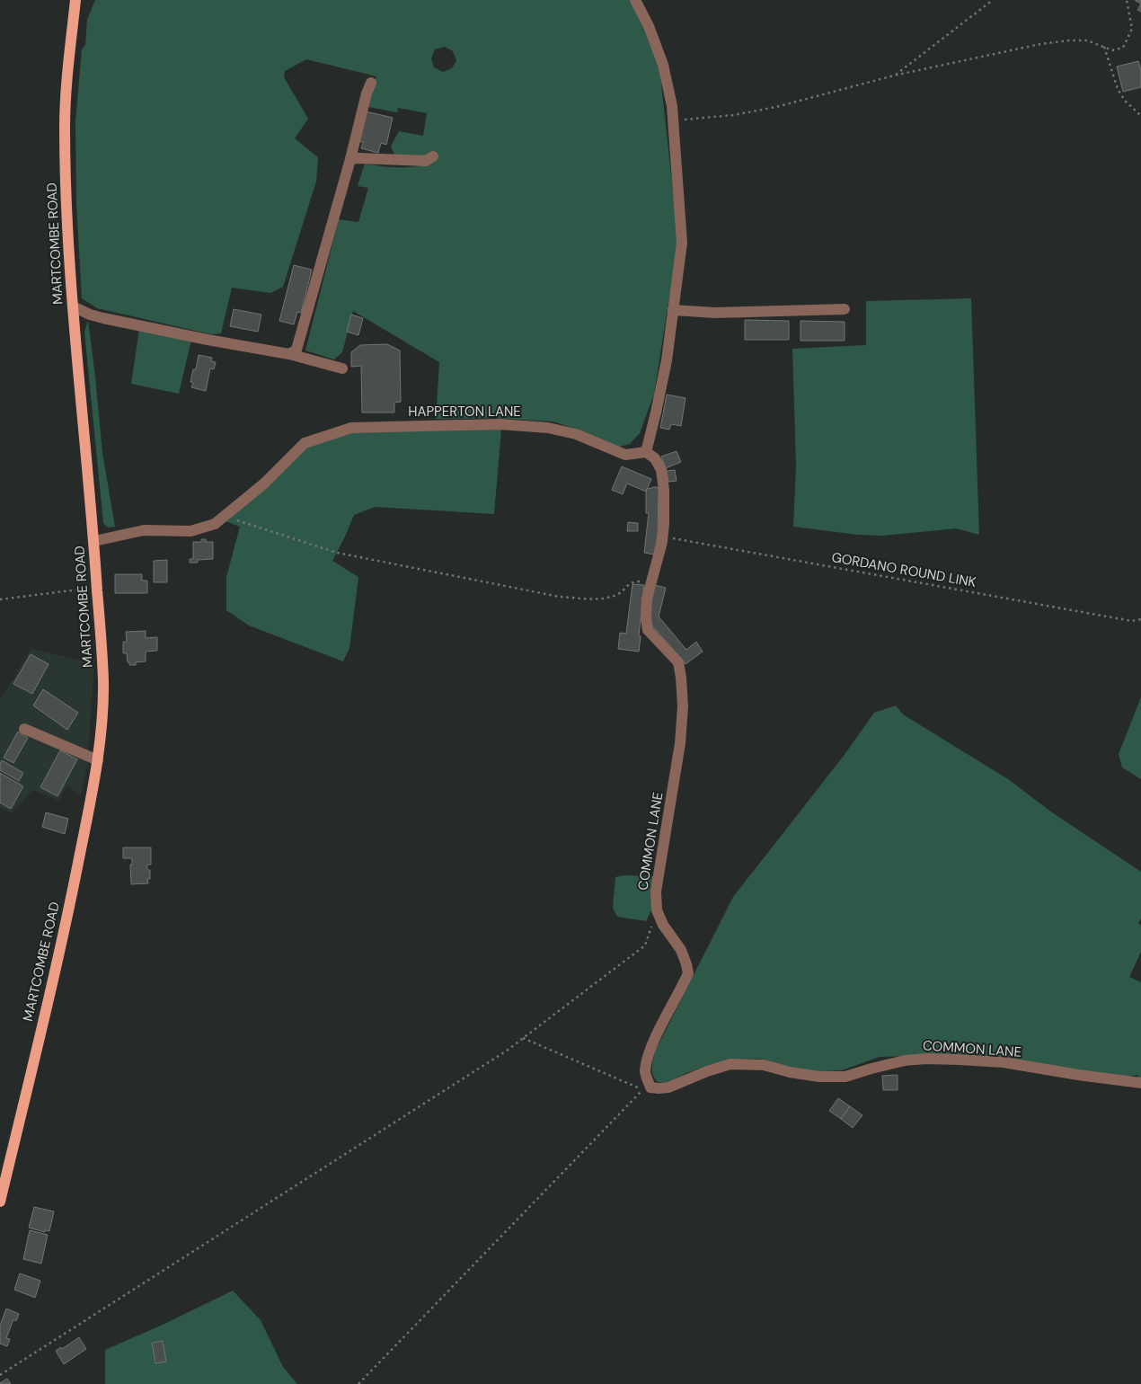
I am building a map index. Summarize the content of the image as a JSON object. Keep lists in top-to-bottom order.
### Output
{
  "streets": {
    "main road": ["MARTCOMBE ROAD"],
    "street": ["HAPPERTON LANE", "COMMON LANE"],
    "path": ["GORDANO ROUND LINK"]
  },
  "crossings": [
    ["MARTCOMBE ROAD", "HAPPERTON LANE"],
    ["HAPPERTON LANE", "COMMON LANE"],
    ["GORDANO ROUND LINK", "COMMON LANE"]
  ]
}
